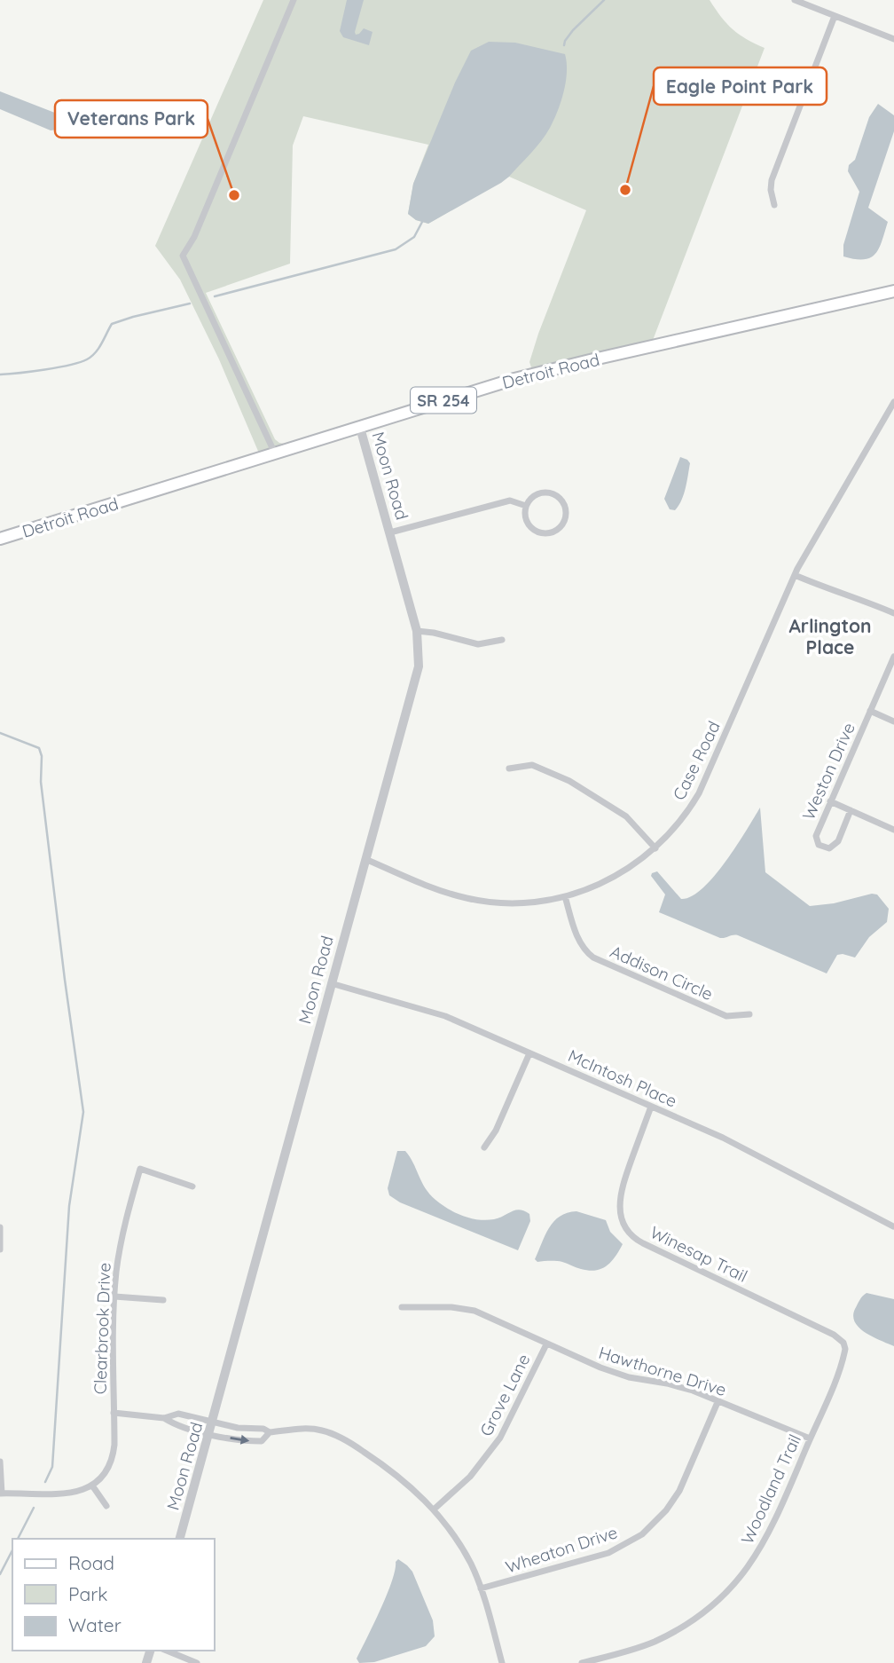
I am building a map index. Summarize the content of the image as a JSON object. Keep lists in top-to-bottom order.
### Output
{
  "streets": {
    "main road": ["Detroit Road", "SR 254"],
    "street": [
      "Moon Road",
      "Case Road",
      "Weston Drive",
      "Addison Circle",
      "McIntosh Place",
      "Winesap Trail",
      "Clearbrook Drive",
      "Hawthorne Drive",
      "Grove Lane",
      "Woodland Trail",
      "Wheaton Drive"
    ]
  },
  "crossings": [
    ["Detroit Road", "Moon Road"],
    ["Moon Road", "Case Road"],
    ["Moon Road", "McIntosh Place"],
    ["Case Road", "Addison Circle"],
    ["McIntosh Place", "Winesap Trail"],
    ["Winesap Trail", "Woodland Trail"],
    ["Hawthorne Drive", "Grove Lane"],
    ["Hawthorne Drive", "Woodland Trail"],
    ["Hawthorne Drive", "Wheaton Drive"]
  ],
  "districts": ["Arlington Place"],
  "places": ["Eagle Point Park", "Veterans Park"],
  "legend": ["Road", "Park", "Water"]
}
